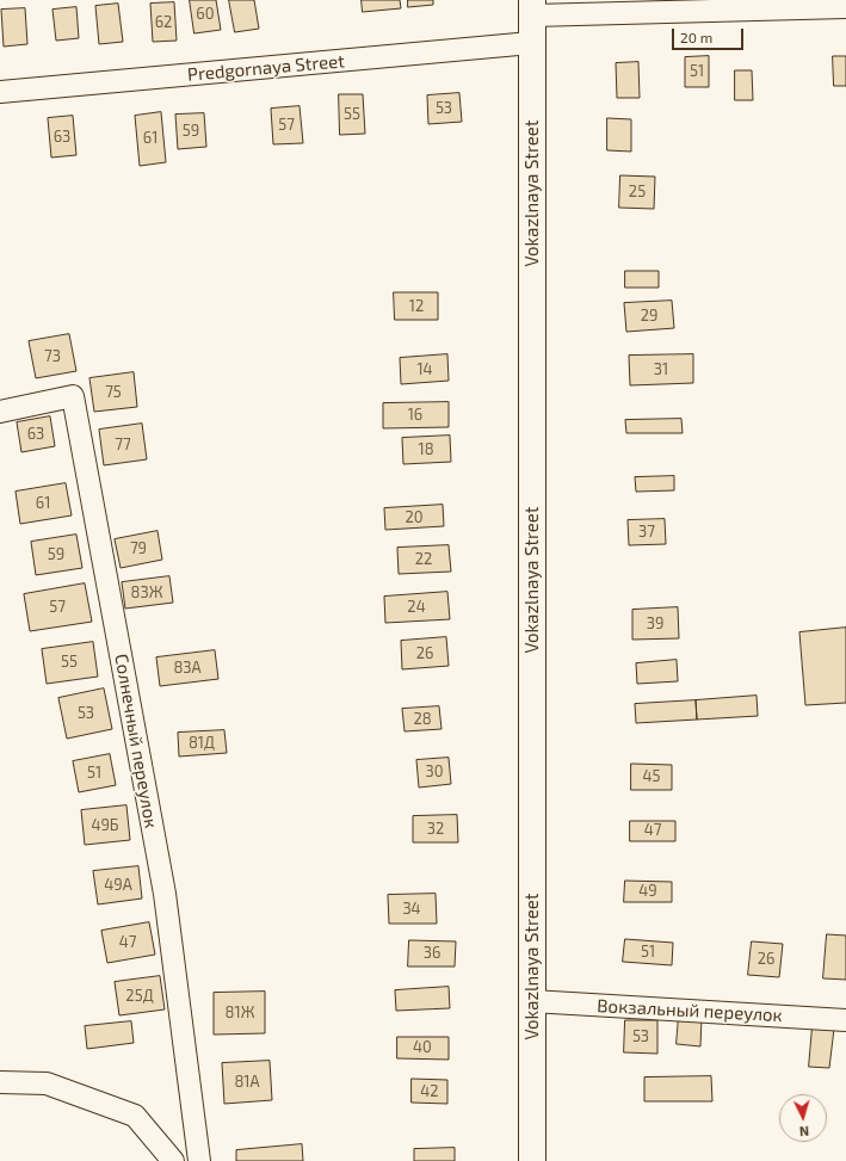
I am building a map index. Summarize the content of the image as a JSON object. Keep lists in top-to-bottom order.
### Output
{
  "streets": {
    "main road": ["Vokazlnaya Street"],
    "street": ["Predgornaya Street", "Солнечный переулок", "Вокзальный переулок"]
  },
  "crossings": [
    ["Predgornaya Street", "Vokazlnaya Street"],
    ["Vokazlnaya Street", "Вокзальный переулок"]
  ],
  "house_numbers": [
    "60",
    "62",
    "51",
    "53",
    "55",
    "57",
    "59",
    "63",
    "61",
    "25",
    "12",
    "29",
    "73",
    "14",
    "31",
    "75",
    "16",
    "63",
    "77",
    "18",
    "61",
    "20",
    "37",
    "79",
    "59",
    "22",
    "83Ж",
    "57",
    "24",
    "39",
    "26",
    "55",
    "83А",
    "53",
    "28",
    "81Д",
    "30",
    "51",
    "45",
    "49Б",
    "32",
    "47",
    "49А",
    "49",
    "34",
    "47",
    "51",
    "36",
    "26",
    "25Д",
    "81Ж",
    "53",
    "40",
    "81А",
    "42"
  ],
  "scale_bar": "20 m",
  "north": "bottom"
}
